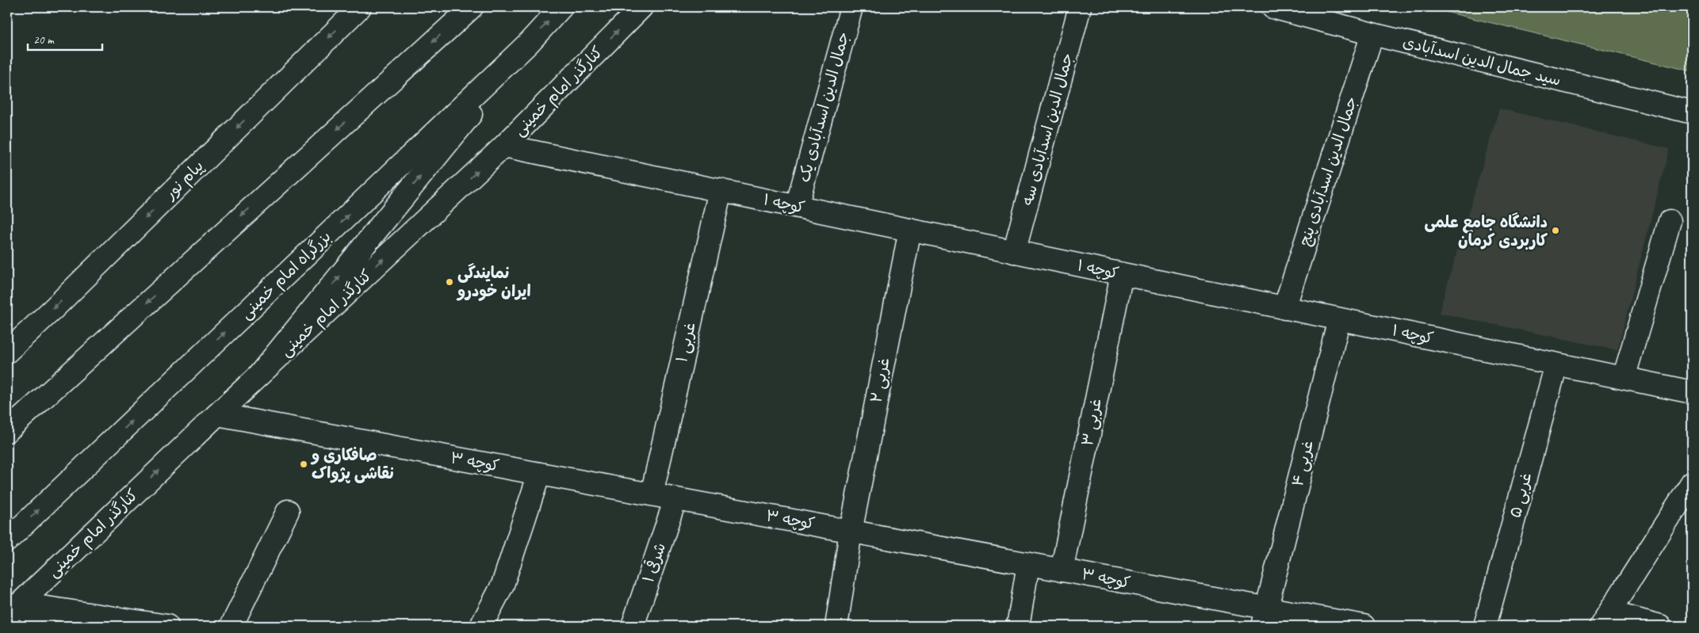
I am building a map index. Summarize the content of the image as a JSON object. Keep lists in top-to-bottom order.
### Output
{
  "streets": {
    "main road": [
      "سید جمال الدین اسدآبادی",
      "کنارگذر امام خمینی",
      "جمال الدین اسدآبادی یک",
      "جمال الدین اسدآبادی سه",
      "جمال الدین اسدآبادی پنج",
      "پیام نور",
      "کوچه ۱",
      "بزرگراه امام خمینی",
      "غربی ۱",
      "غربی ۲",
      "غربی ۳",
      "کوچه ۳",
      "غربی ۴",
      "غربی ۵",
      "شرقی ۱"
    ]
  },
  "crossings": [
    ["سید جمال الدین اسدآبادی", "جمال الدین اسدآبادی پنج"],
    ["کنارگذر امام خمینی", "کوچه ۱"],
    ["کنارگذر امام خمینی", "کوچه ۳"],
    ["جمال الدین اسدآبادی یک", "کوچه ۱"],
    ["جمال الدین اسدآبادی سه", "کوچه ۱"],
    ["جمال الدین اسدآبادی پنج", "کوچه ۱"],
    ["کوچه ۱", "غربی ۱"],
    ["کوچه ۱", "غربی ۲"],
    ["کوچه ۱", "غربی ۳"],
    ["کوچه ۱", "غربی ۴"],
    ["کوچه ۱", "غربی ۵"],
    ["غربی ۱", "کوچه ۳"],
    ["غربی ۲", "کوچه ۳"],
    ["غربی ۳", "کوچه ۳"],
    ["کوچه ۳", "غربی ۴"],
    ["کوچه ۳", "شرقی ۱"]
  ],
  "places": ["دانشگاه جامع علمی کاربردی کرمان", "نمایندگی ایران خودرو", "صافکاری و نقاشی پژواک"],
  "scale_bar": "20 m"
}
